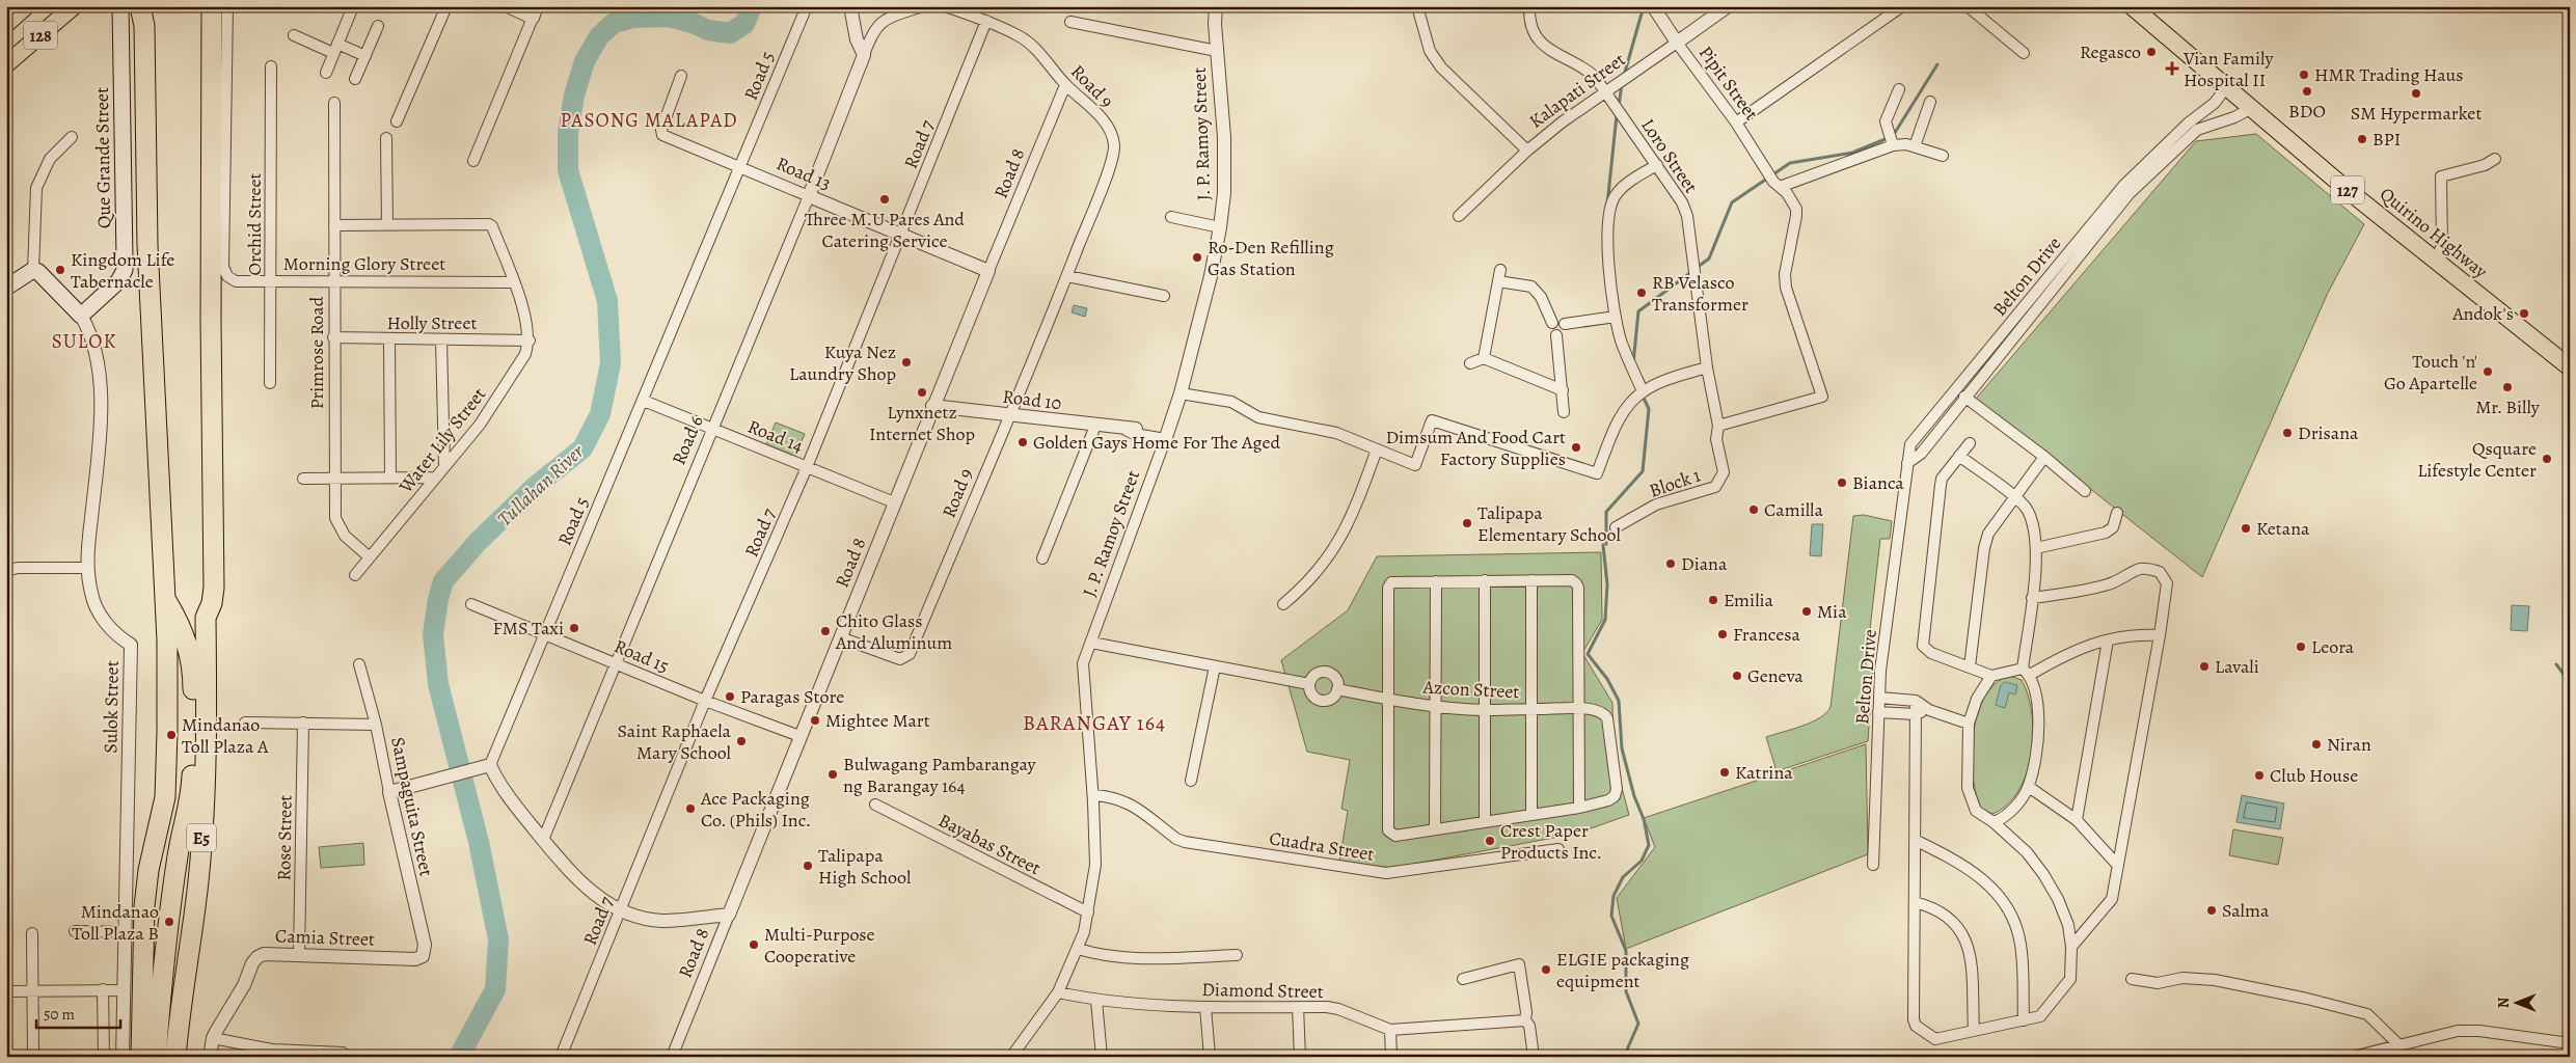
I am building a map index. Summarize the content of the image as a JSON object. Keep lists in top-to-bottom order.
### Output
{
  "streets": {
    "highway": ["E5"],
    "main road": [
      "128",
      "Que Grande Street",
      "127",
      "Quirino Highway"
    ],
    "street": [
      "Road 5",
      "Pipit Street",
      "Road 9",
      "Kalapati Street",
      "J. P. Ramoy Street",
      "Road 7",
      "Loro Street",
      "Road 13",
      "Road 8",
      "Orchid Street",
      "Morning Glory Street",
      "Belton Drive",
      "Holly Street",
      "Primrose Road",
      "Road 10",
      "Road 14",
      "Water Lily Street",
      "Road 6",
      "Block 1",
      "Road 15",
      "Azcon Street",
      "Sulok Street",
      "Sampaguita Street",
      "Rose Street",
      "Bayabas Street",
      "Cuadra Street",
      "Camia Street",
      "Diamond Street"
    ]
  },
  "crossings": [
    ["Road 5", "Road 13"],
    ["Road 5", "Road 14"],
    ["Road 5", "Road 15"],
    ["Pipit Street", "Kalapati Street"],
    ["Pipit Street", "Loro Street"],
    ["Pipit Street", "Block 1"],
    ["Road 9", "Road 7"],
    ["Road 9", "Road 8"],
    ["Road 9", "Road 10"],
    ["Kalapati Street", "Loro Street"],
    ["J. P. Ramoy Street", "Road 10"],
    ["J. P. Ramoy Street", "Bayabas Street"],
    ["J. P. Ramoy Street", "Cuadra Street"],
    ["J. P. Ramoy Street", "Diamond Street"],
    ["Road 7", "Road 13"],
    ["Road 7", "Road 14"],
    ["Road 7", "Road 15"],
    ["Loro Street", "Block 1"],
    ["Que Grande Street", "Sulok Street"],
    ["Road 13", "Road 8"],
    ["Road 13", "Road 6"],
    ["Road 8", "Road 10"],
    ["Road 8", "Road 14"],
    ["Road 8", "Road 15"],
    ["Orchid Street", "Morning Glory Street"],
    ["Quirino Highway", "Belton Drive"],
    ["Morning Glory Street", "Primrose Road"],
    ["Holly Street", "Primrose Road"],
    ["Holly Street", "Water Lily Street"],
    ["Primrose Road", "Water Lily Street"],
    ["Road 14", "Road 6"],
    ["Road 6", "Road 15"],
    ["Sampaguita Street", "Camia Street"],
    ["Rose Street", "Camia Street"]
  ],
  "districts": ["PASONG MALAPAD", "SULOK", "BARANGAY 164"],
  "water": ["Tullahan River"],
  "places": {
    "other": [
      "Regasco",
      "HMR Trading Haus",
      "BDO",
      "SM Hypermarket",
      "BPI",
      "Three M.U Pares And Catering Service",
      "Ro-Den Refilling Gas Station",
      "Kingdom Life Tabernacle",
      "RB Velasco Transformer",
      "Andok's",
      "Kuya Nez Laundry Shop",
      "Touch 'n' Go Apartelle",
      "Mr. Billy",
      "Lynxnetz Internet Shop",
      "Drisana",
      "Golden Gays Home For The Aged",
      "Dimsum And Food Cart Factory Supplies",
      "Qsquare Lifestyle Center",
      "Bianca",
      "Camilla",
      "Talipapa Elementary School",
      "Ketana",
      "Diana",
      "Emilia",
      "Mia",
      "FMS Taxi",
      "Chito Glass And Aluminum",
      "Francesa",
      "Leora",
      "Lavali",
      "Geneva",
      "Paragas Store",
      "Mightee Mart",
      "Mindanao Toll Plaza A",
      "Saint Raphaela Mary School",
      "Niran",
      "Katrina",
      "Bulwagang Pambarangay ng Barangay 164",
      "Club House",
      "Ace Packaging Co. (Phils) Inc.",
      "Crest Paper Products Inc.",
      "Talipapa High School",
      "Salma",
      "Mindanao Toll Plaza B",
      "Multi-Purpose Cooperative",
      "ELGIE packaging equipment"
    ],
    "health": ["Vian Family Hospital II"]
  },
  "scale_bar": "50 m",
  "north": "left"
}
